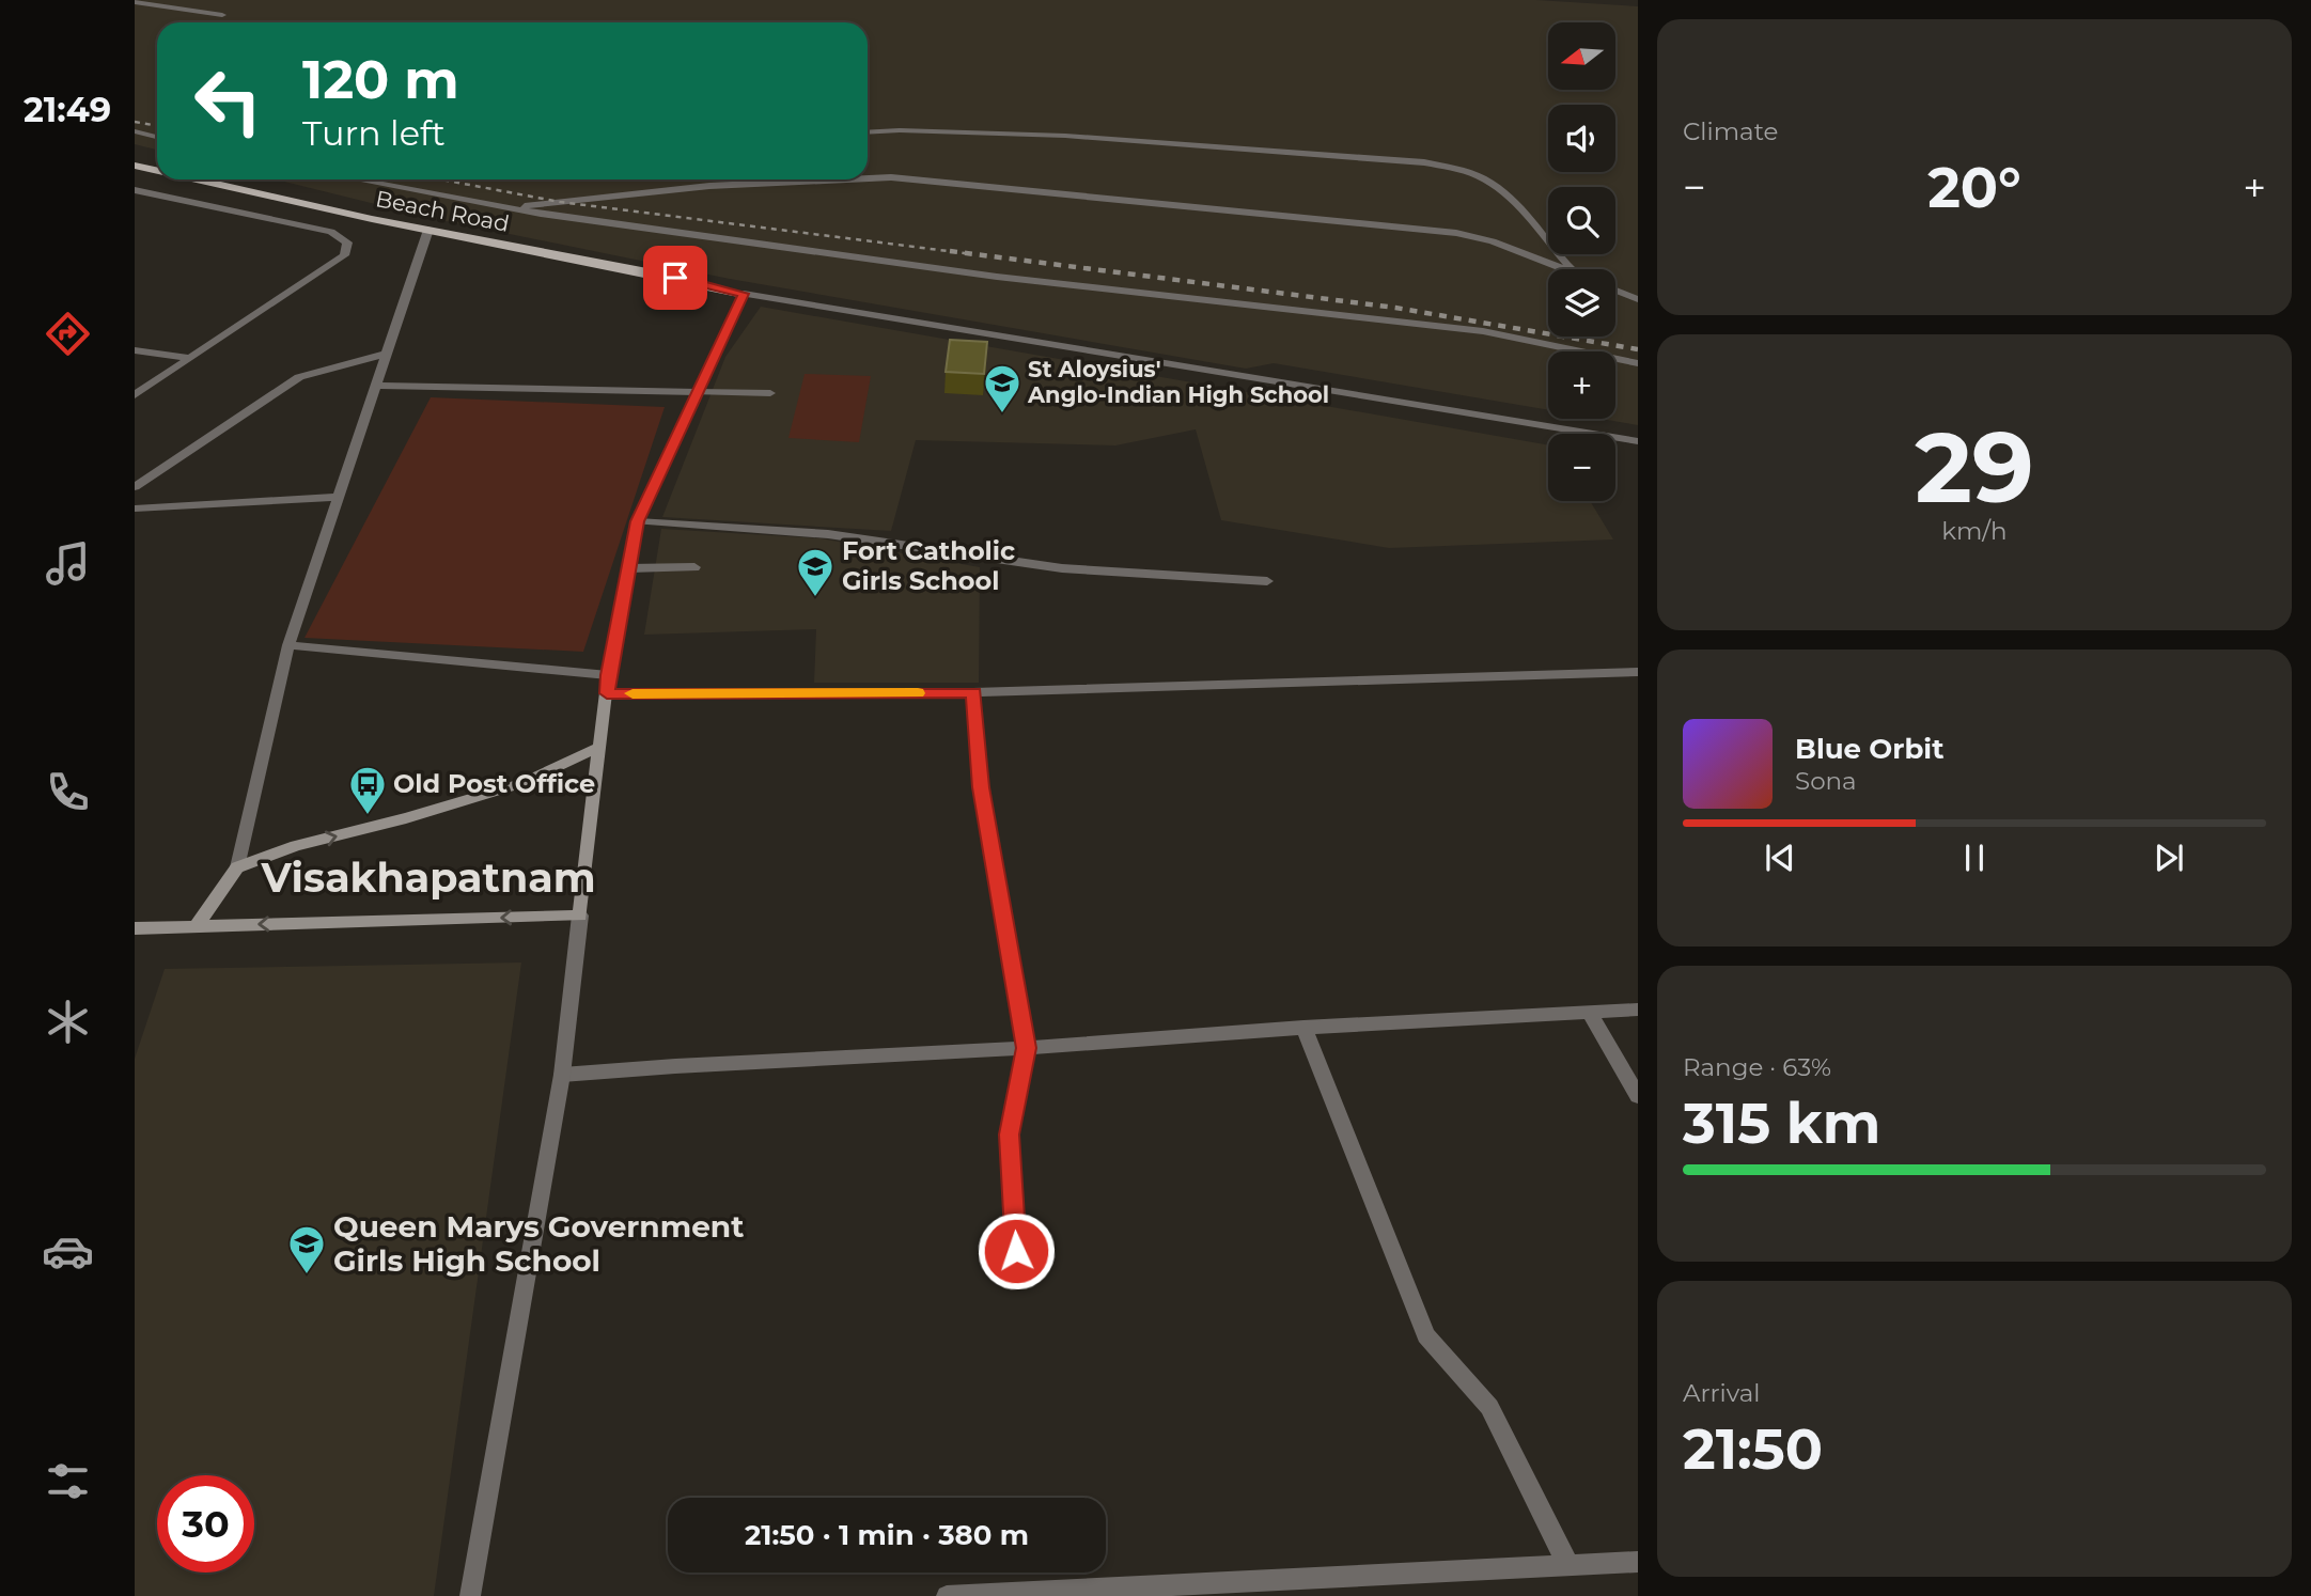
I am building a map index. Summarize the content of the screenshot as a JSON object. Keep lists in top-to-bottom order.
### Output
{
  "streets": {
    "main road": ["Beach Road"]
  },
  "districts": ["Visakhapatnam"],
  "places": {
    "school or university": ["St Aloysius' Anglo-Indian High School", "Fort Catholic Girls School", "Queen Marys Government Girls High School"],
    "bus stop": ["Old Post Office"]
  },
  "north": "left",
  "page": {
    "tabs": "21:49",
    "tile": [
      "Climate",
      ["29", "km/h"],
      ["Range · 63%", "315 km"],
      ["Arrival", "21:50"]
    ],
    "map_buttons": ["+", "−"],
    "turn": ["120 m", "Turn left"],
    "heat": ["−", "20°", "+"],
    "song": ["Blue Orbit", "Sona"],
    "limit": "30",
    "trip": "21:50 · 1 min · 380 m"
  }
}
